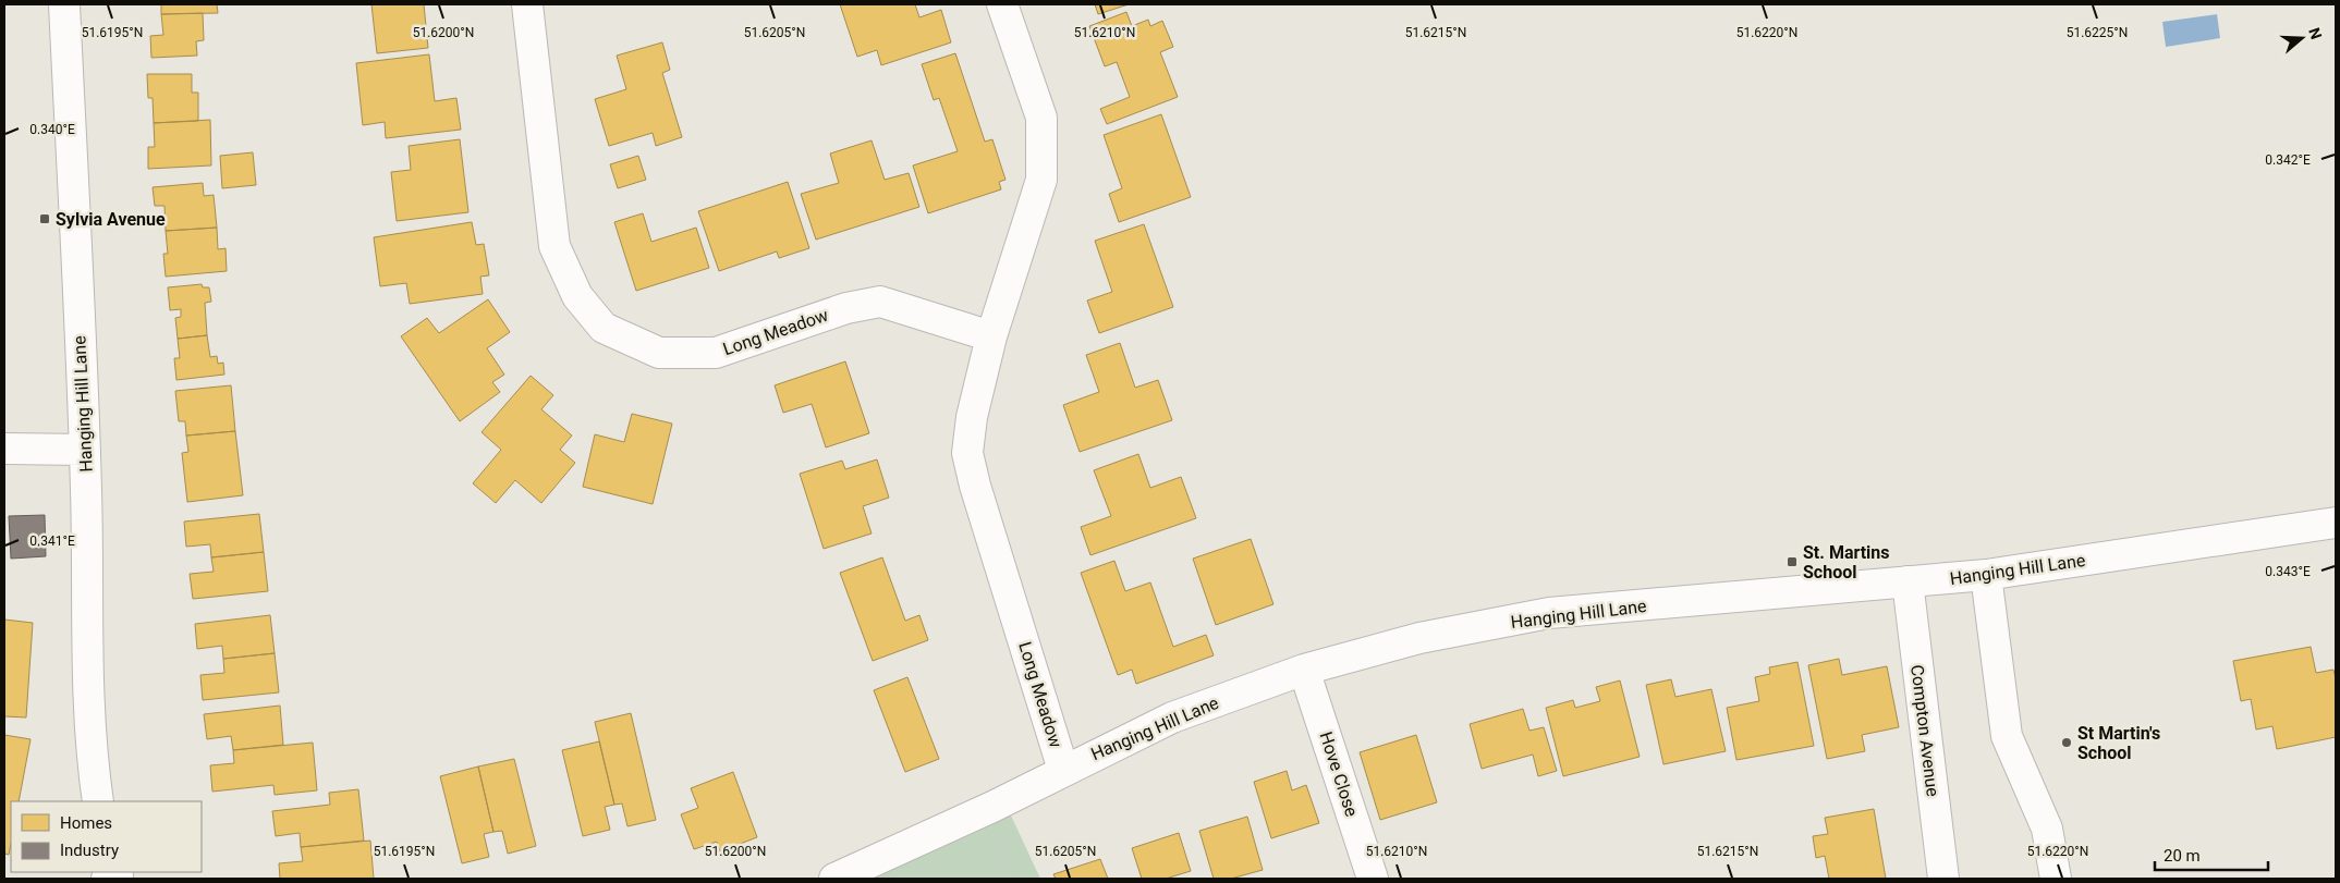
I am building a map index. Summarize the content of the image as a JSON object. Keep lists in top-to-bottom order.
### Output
{
  "streets": {
    "street": [
      "Long Meadow",
      "Hanging Hill Lane",
      "Compton Avenue",
      "Hove Close"
    ]
  },
  "crossings": [
    ["Long Meadow", "Hanging Hill Lane"],
    ["Hanging Hill Lane", "Compton Avenue"],
    ["Hanging Hill Lane", "Hove Close"]
  ],
  "places": {
    "transit": ["Sylvia Avenue", "St. Martins School"],
    "other": ["St Martin's School"]
  },
  "legend": ["Homes", "Industry"],
  "scale_bar": "20 m",
  "north": "right",
  "coordinates": [
    "51.6195°N",
    "51.6200°N",
    "51.6205°N",
    "51.6210°N",
    "51.6215°N",
    "51.6220°N",
    "51.6225°N",
    "0.340°E",
    "0.342°E",
    "0.341°E",
    "0.343°E"
  ]
}
